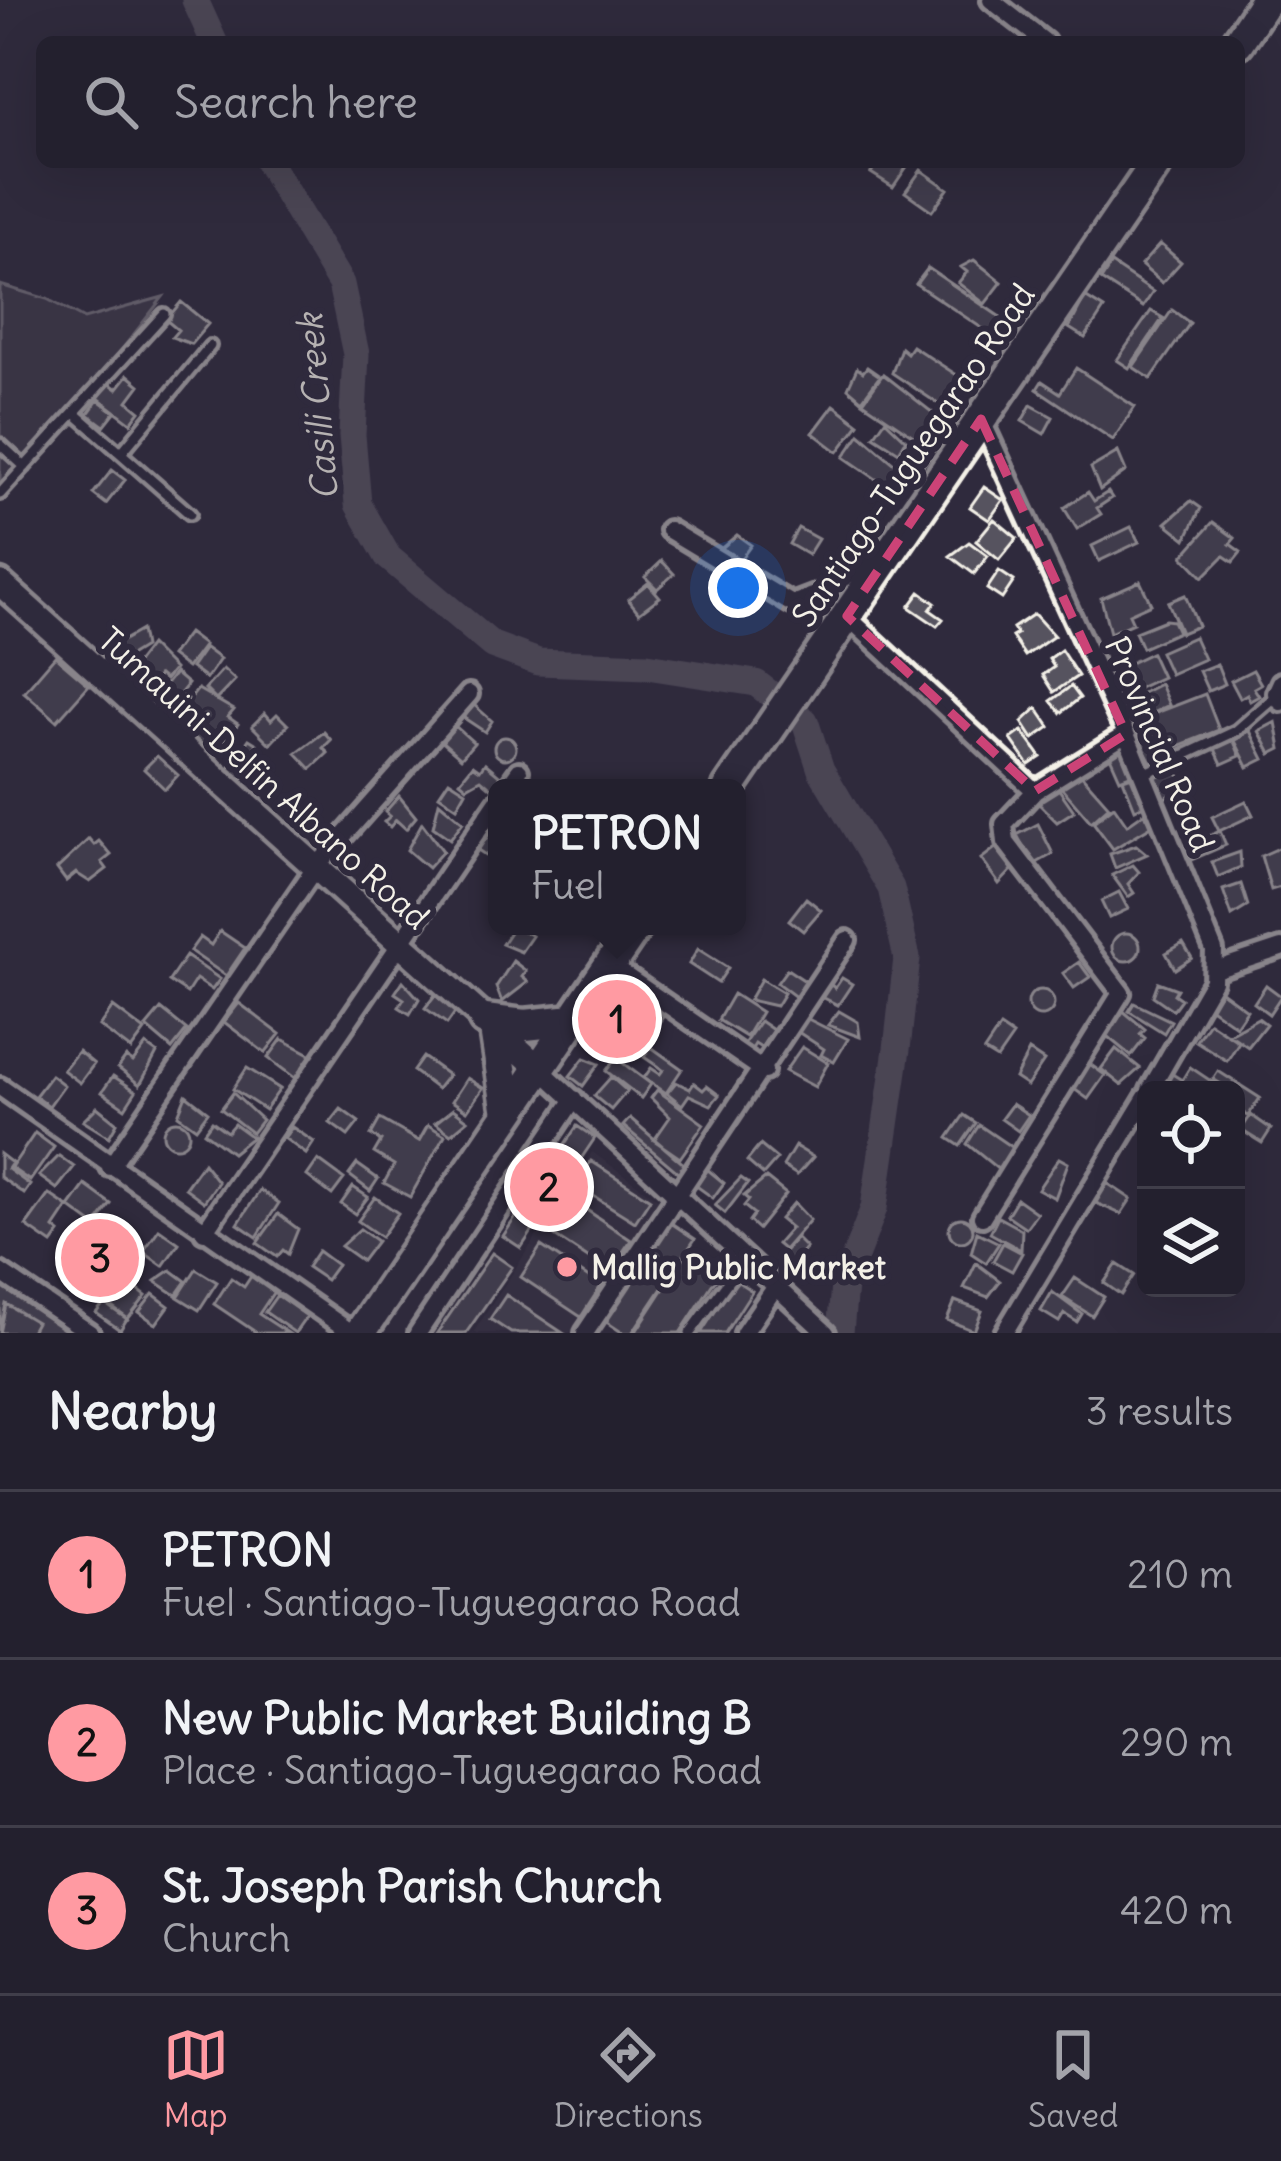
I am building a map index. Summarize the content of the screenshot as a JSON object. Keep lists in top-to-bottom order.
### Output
{
  "streets": {
    "highway": ["Santiago-Tuguegarao Road"],
    "main road": ["Tumauini-Delfin Albano Road"],
    "street": ["Provincial Road"]
  },
  "crossings": [
    ["Santiago-Tuguegarao Road", "Provincial Road"]
  ],
  "water": ["Casili Creek"],
  "places": ["Mallig Public Market"],
  "page": {
    "search": "Search here",
    "popup": ["PETRON", "Fuel"],
    "pins": ["1", "2", "3"],
    "heading": ["Nearby", "3 results"],
    "list": [
      {
        "mark": "1",
        "name": "PETRON",
        "note": "Fuel · Santiago-Tuguegarao Road",
        "value": "210 m"
      },
      {
        "mark": "2",
        "name": "New Public Market Building B",
        "note": "Place · Santiago-Tuguegarao Road",
        "value": "290 m"
      },
      {
        "mark": "3",
        "name": "St. Joseph Parish Church",
        "note": "Church",
        "value": "420 m"
      }
    ],
    "nav": ["Map", "Directions", "Saved"]
  }
}
